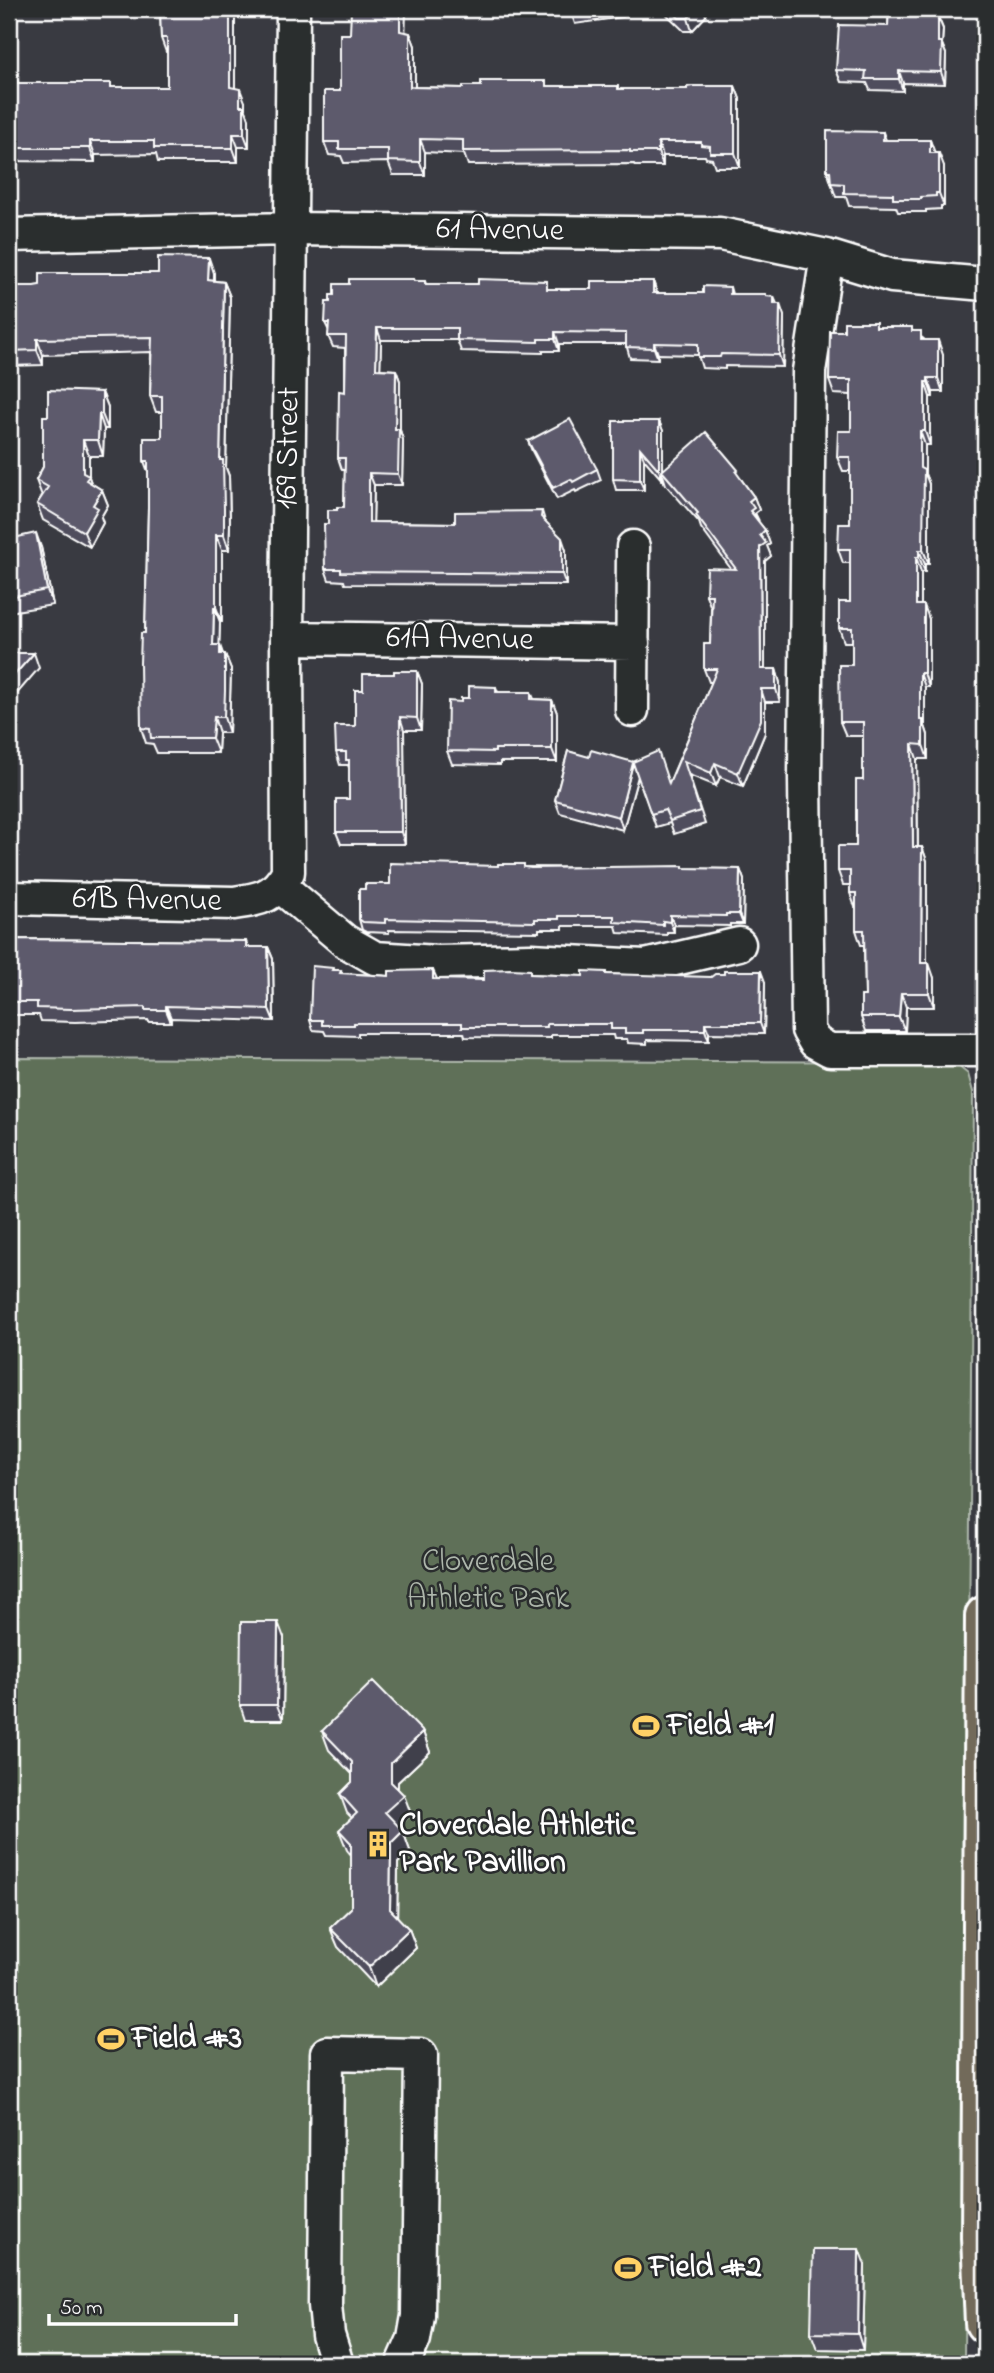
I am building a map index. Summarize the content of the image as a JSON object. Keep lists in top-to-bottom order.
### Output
{
  "streets": {
    "street": [
      "61 Avenue",
      "169 Street",
      "61A Avenue",
      "61B Avenue"
    ]
  },
  "crossings": [
    ["61 Avenue", "169 Street"],
    ["169 Street", "61A Avenue"],
    ["169 Street", "61B Avenue"]
  ],
  "parks": ["Cloverdale Athletic Park"],
  "places": {
    "sports": ["Field #1", "Field #3", "Field #2"],
    "building": ["Cloverdale Athletic Park Pavillion"]
  },
  "scale_bar": "50 m"
}
